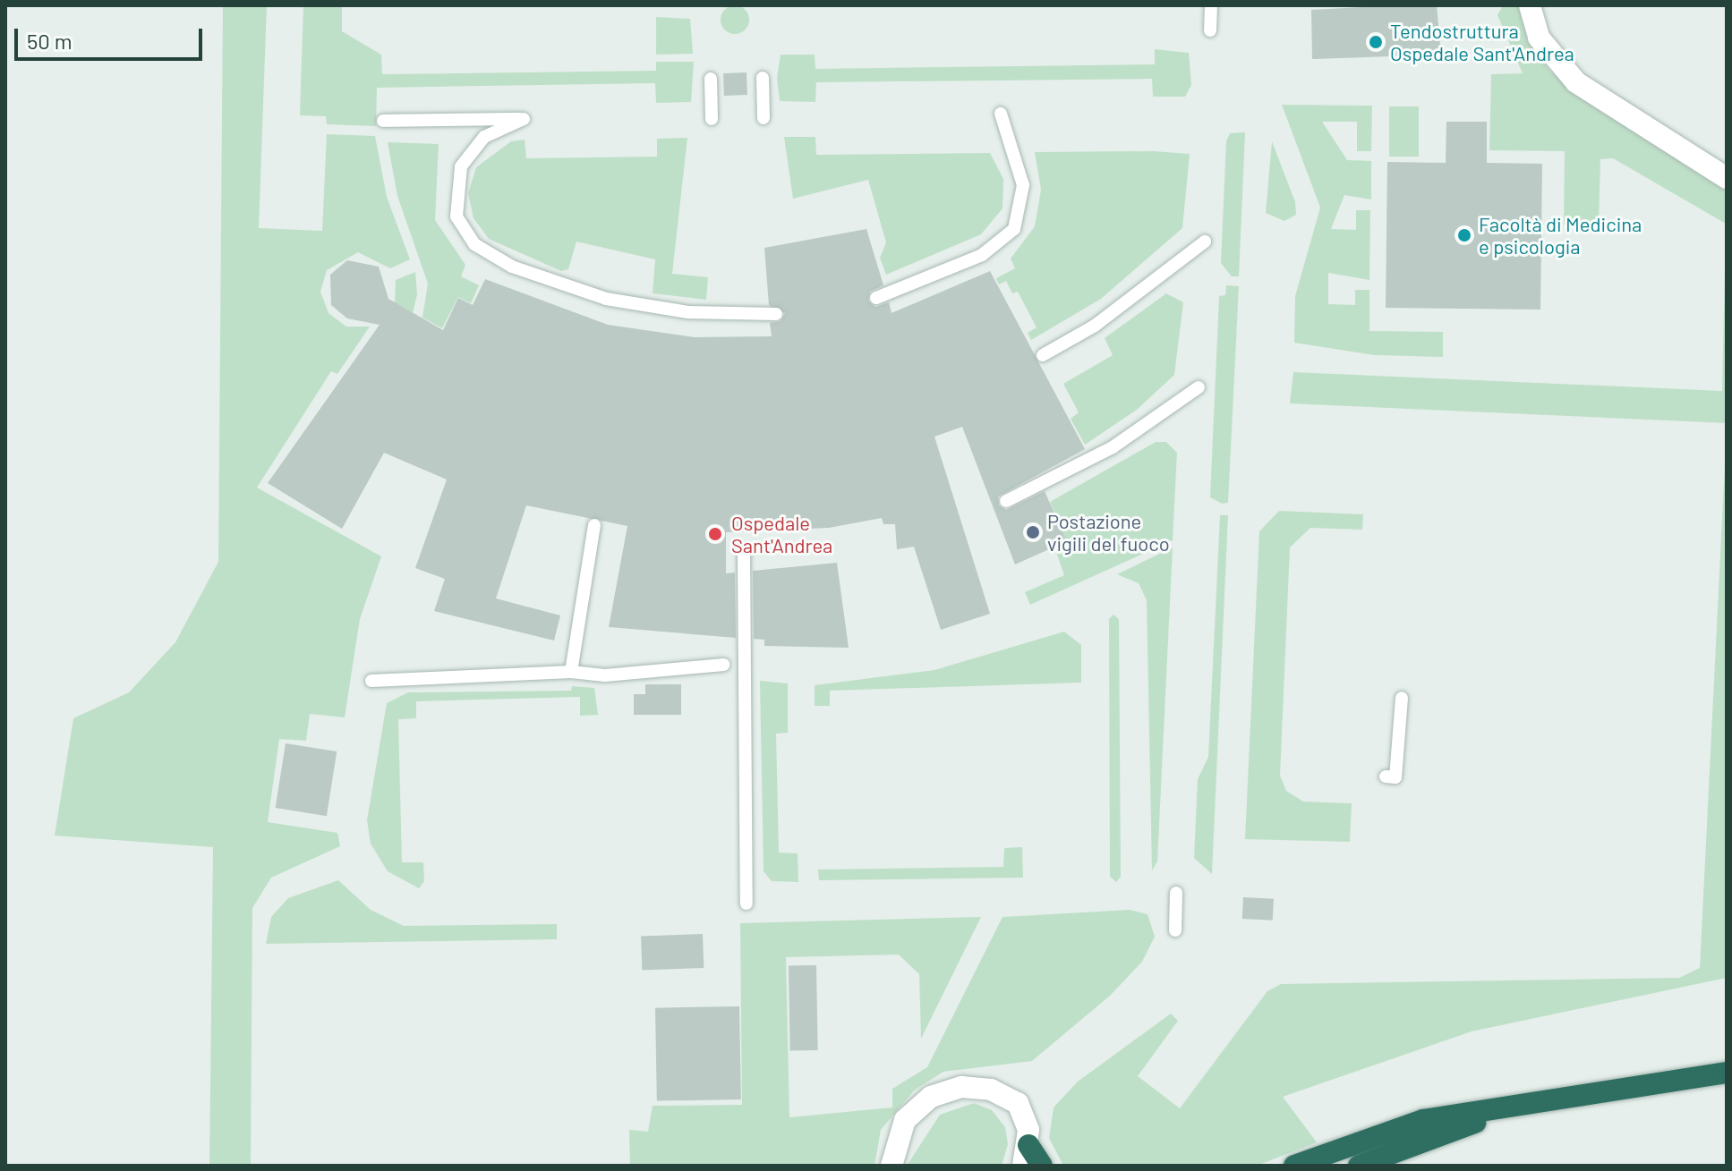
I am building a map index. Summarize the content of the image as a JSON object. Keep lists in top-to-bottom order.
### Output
{
  "places": [
    "Tendostruttura Ospedale Sant'Andrea",
    "Facoltà di Medicina e psicologia",
    "Postazione vigili del fuoco",
    "Ospedale Sant'Andrea"
  ],
  "scale_bar": "50 m"
}
